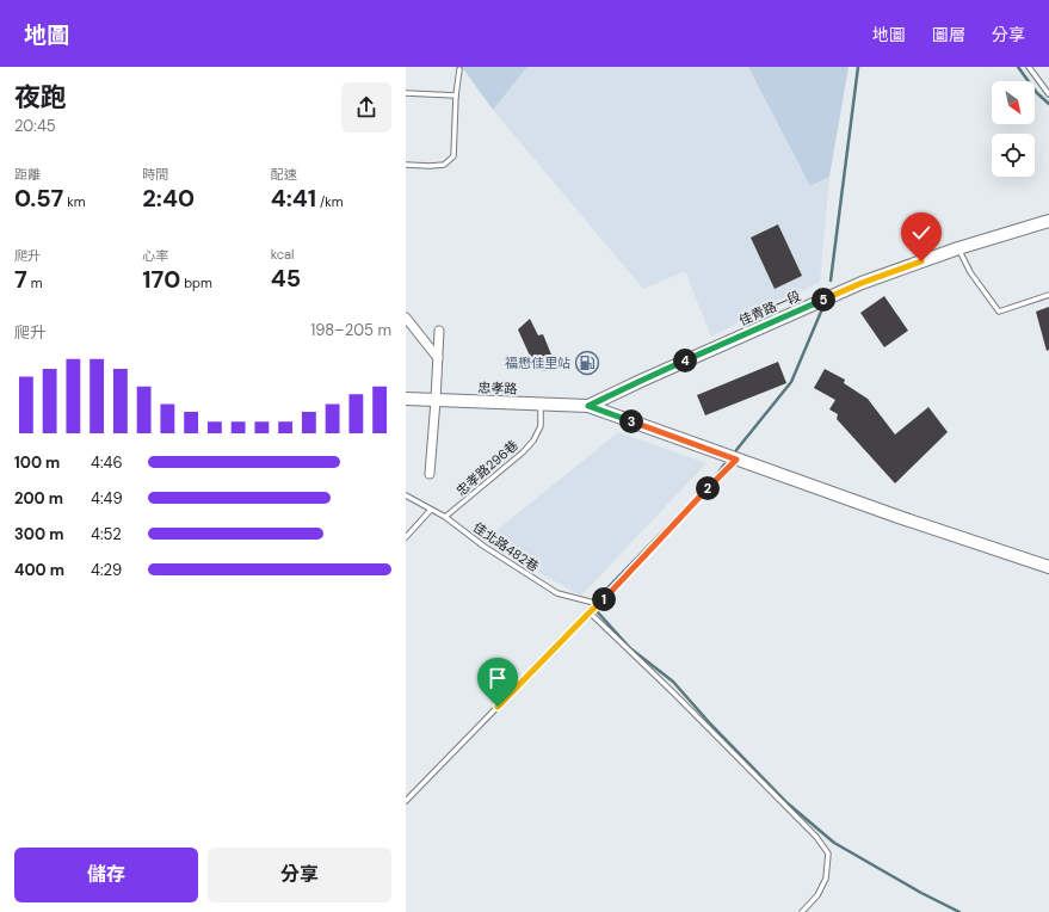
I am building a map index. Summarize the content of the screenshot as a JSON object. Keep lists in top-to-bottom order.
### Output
{
  "streets": {
    "street": ["佳青路一段", "忠孝路"],
    "lane": ["忠孝路296巷", "佳北路482巷"]
  },
  "crossings": [
    ["佳青路一段", "忠孝路"],
    ["忠孝路", "忠孝路296巷"],
    ["忠孝路296巷", "佳北路482巷"]
  ],
  "places": {
    "fuel station": ["福懋佳里站"]
  },
  "north": "bottom right",
  "page": {
    "header": "地圖",
    "nav": ["地圖", "圖層", "分享"],
    "heading": ["夜跑", "20:45"],
    "stats": [
      ["距離", "0.57 km"],
      ["時間", "2:40"],
      ["配速", "4:41 /km"],
      ["爬升", "7 m"],
      ["心率", "170 bpm"],
      ["kcal", "45"]
    ],
    "pins": [
      "5",
      "4",
      "3",
      "2",
      "1"
    ],
    "chart": ["爬升", "198–205 m"],
    "list": [
      {
        "name": "100 m",
        "note": "4:46"
      },
      {
        "name": "200 m",
        "note": "4:49"
      },
      {
        "name": "300 m",
        "note": "4:52"
      },
      {
        "name": "400 m",
        "note": "4:29"
      }
    ],
    "buttons": ["儲存", "分享"]
  }
}
